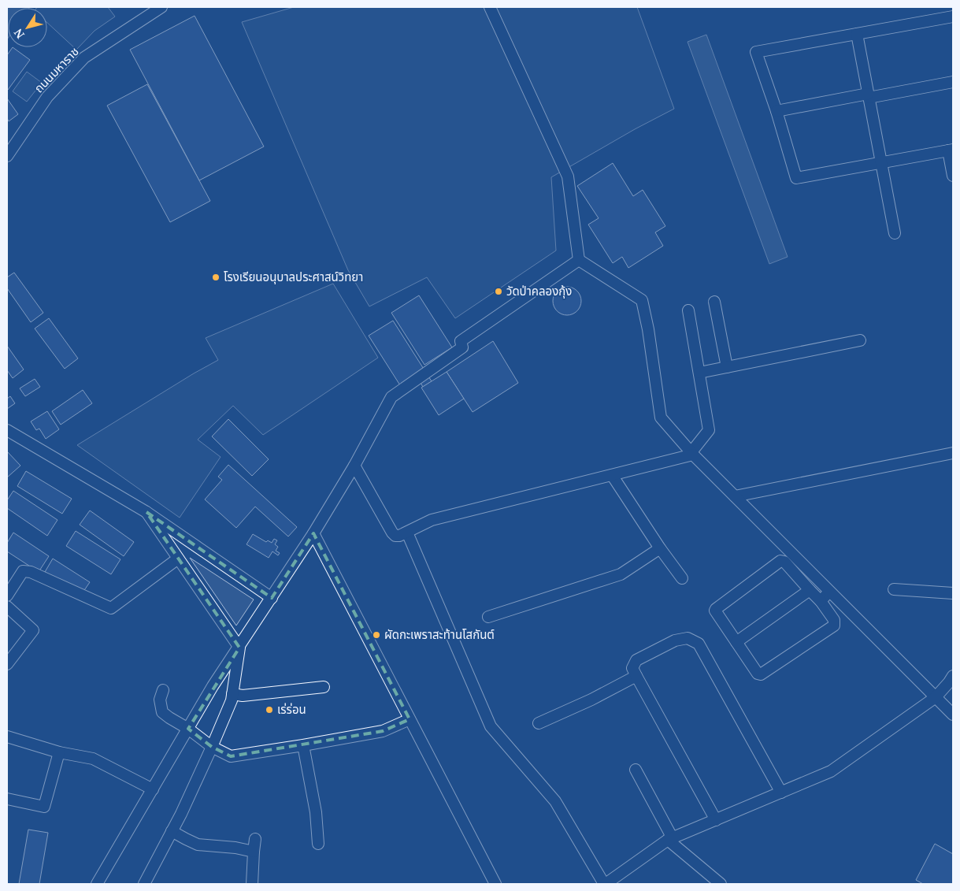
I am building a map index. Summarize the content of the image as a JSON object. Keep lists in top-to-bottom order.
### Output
{
  "streets": {
    "street": ["ถนนมหาราช"]
  },
  "places": [
    "โรงเรียนอนุบาลประศาสน์วิทยา",
    "วัดป่าคลองกุ้ง",
    "ผัดกะเพราสะท้านโสกันต์",
    "เร่ร่อน"
  ],
  "north": "bottom left"
}
